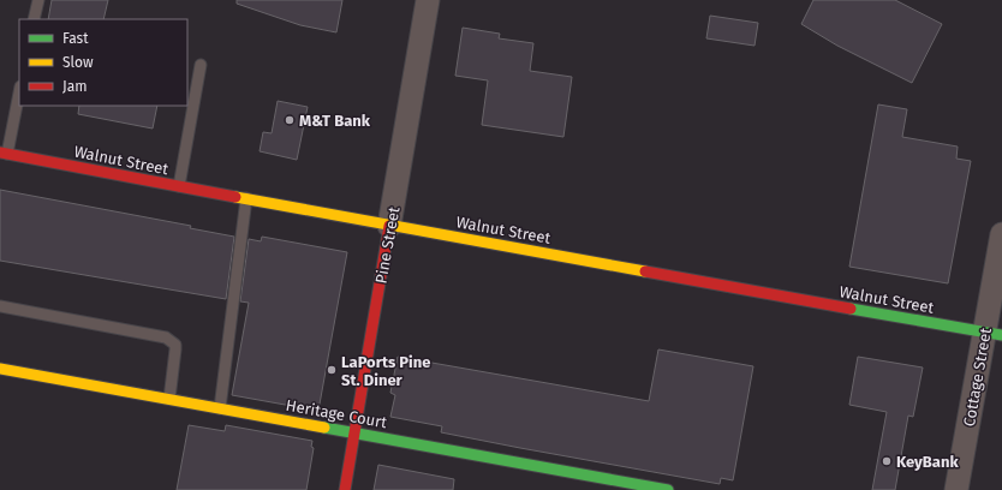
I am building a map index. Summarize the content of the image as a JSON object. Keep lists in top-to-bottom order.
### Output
{
  "streets": {
    "main road": ["Walnut Street", "Pine Street", "Heritage Court"],
    "street": ["Cottage Street"]
  },
  "crossings": [
    ["Walnut Street", "Pine Street"],
    ["Walnut Street", "Cottage Street"],
    ["Pine Street", "Heritage Court"]
  ],
  "places": ["M&T Bank", "LaPorts Pine St. Diner", "KeyBank"],
  "legend": ["Fast", "Slow", "Jam"]
}
